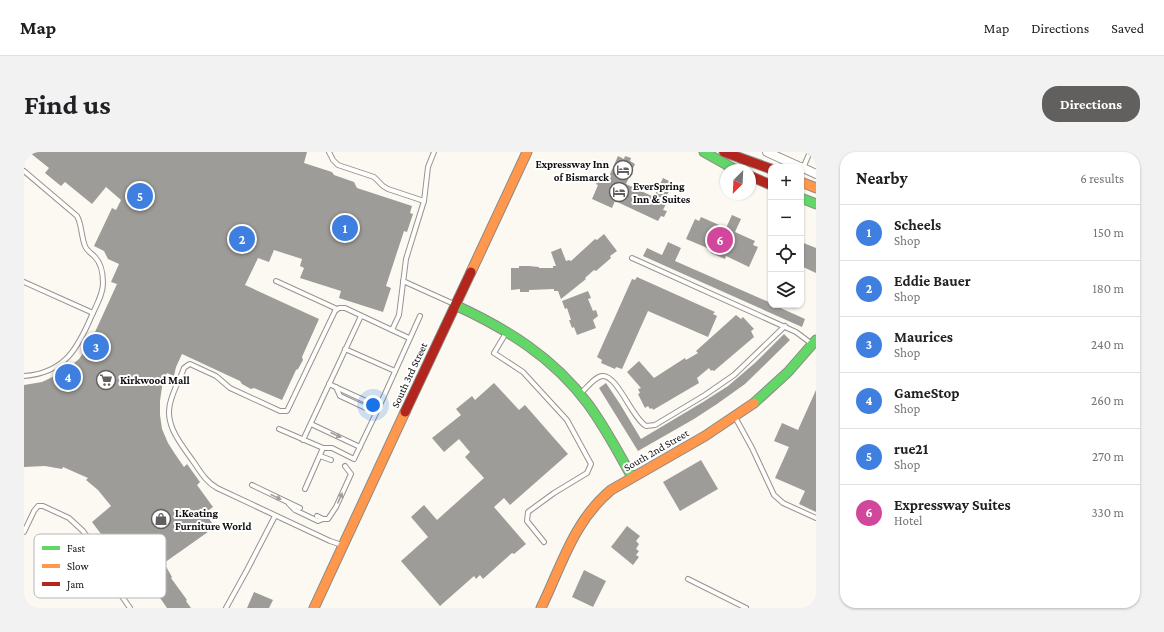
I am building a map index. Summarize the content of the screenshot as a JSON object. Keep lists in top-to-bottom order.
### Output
{
  "streets": {
    "street": ["South 3rd Street", "South 2nd Street"]
  },
  "places": {
    "hotel": ["Expressway Inn of Bismarck", "EverSpring Inn & Suites"],
    "supermarket": ["Kirkwood Mall"],
    "shop": ["I.Keating Furniture World"]
  },
  "legend": ["Fast", "Slow", "Jam"],
  "north": "bottom left",
  "page": {
    "header": "Map",
    "nav": ["Map", "Directions", "Saved"],
    "buttons": "Directions",
    "title": "Find us",
    "heading": ["Nearby", "6 results"],
    "map_buttons": ["+", "−"],
    "pins": [
      "5",
      "1",
      "2",
      "6",
      "3",
      "4"
    ],
    "list": [
      {
        "mark": "1",
        "name": "Scheels",
        "note": "Shop",
        "value": "150 m"
      },
      {
        "mark": "2",
        "name": "Eddie Bauer",
        "note": "Shop",
        "value": "180 m"
      },
      {
        "mark": "3",
        "name": "Maurices",
        "note": "Shop",
        "value": "240 m"
      },
      {
        "mark": "4",
        "name": "GameStop",
        "note": "Shop",
        "value": "260 m"
      },
      {
        "mark": "5",
        "name": "rue21",
        "note": "Shop",
        "value": "270 m"
      },
      {
        "mark": "6",
        "name": "Expressway Suites",
        "note": "Hotel",
        "value": "330 m"
      }
    ]
  }
}
